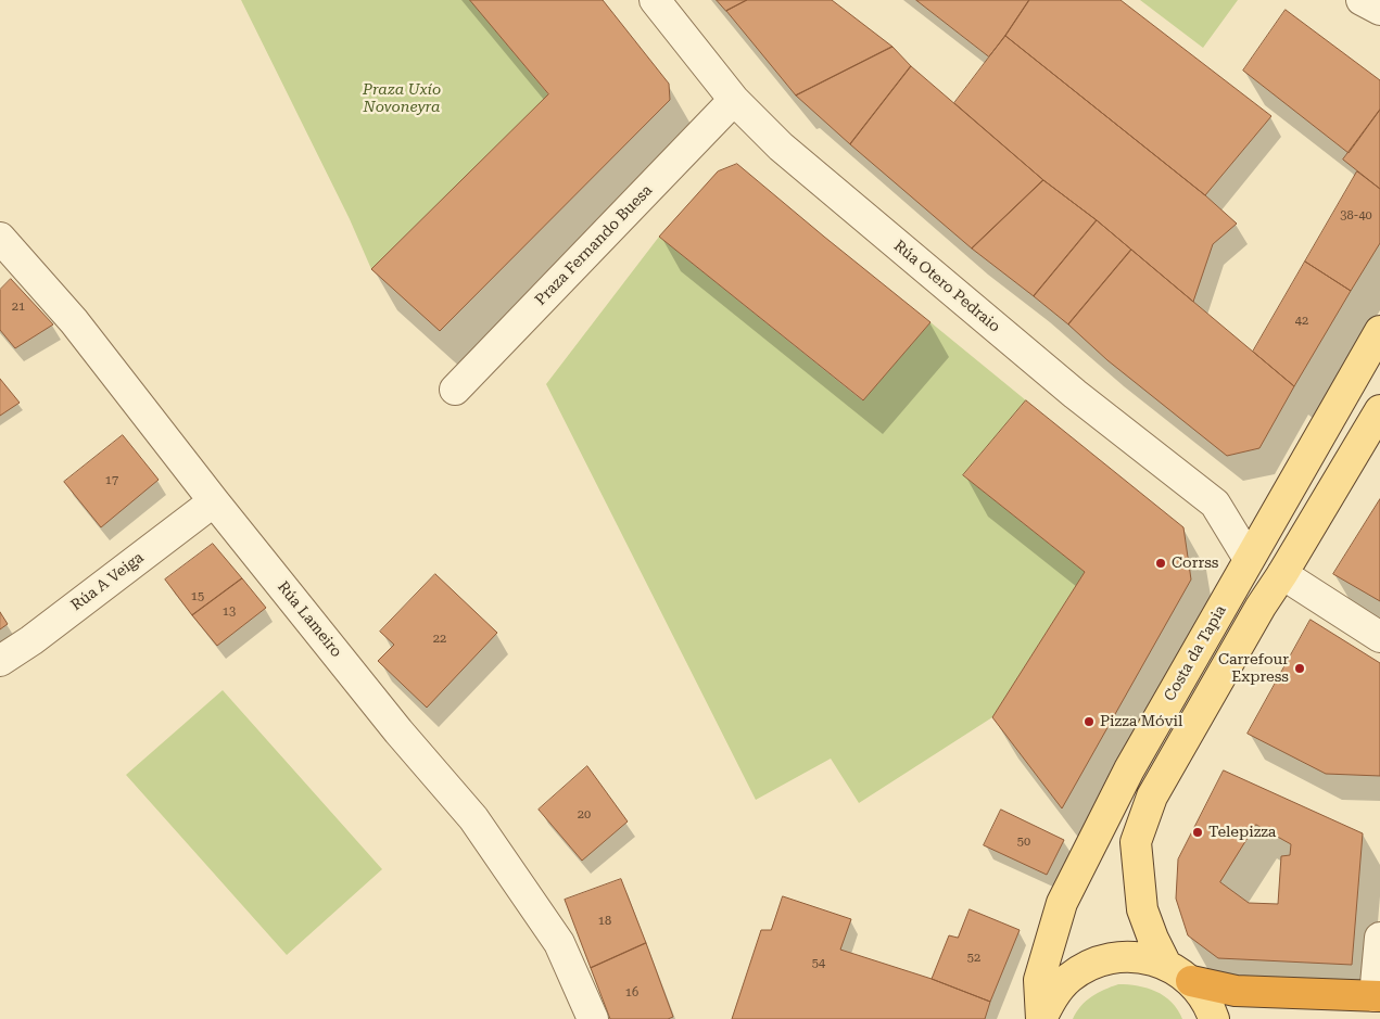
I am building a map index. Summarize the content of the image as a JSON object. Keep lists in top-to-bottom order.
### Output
{
  "streets": {
    "main road": ["Costa da Tapia"],
    "street": [
      "Praza Fernando Buesa",
      "Rúa Otero Pedraio",
      "Rúa A Veiga",
      "Rúa Lameiro"
    ]
  },
  "crossings": [
    ["Praza Fernando Buesa", "Rúa Otero Pedraio"],
    ["Rúa Otero Pedraio", "Costa da Tapia"],
    ["Rúa A Veiga", "Rúa Lameiro"]
  ],
  "parks": ["Praza Uxío Novoneyra"],
  "places": [
    "Corrss",
    "Carrefour Express",
    "Pizza Móvil",
    "Telepizza"
  ],
  "house_numbers": [
    "38-40",
    "21",
    "42",
    "17",
    "15",
    "13",
    "22",
    "20",
    "50",
    "18",
    "52",
    "54",
    "16"
  ]
}
